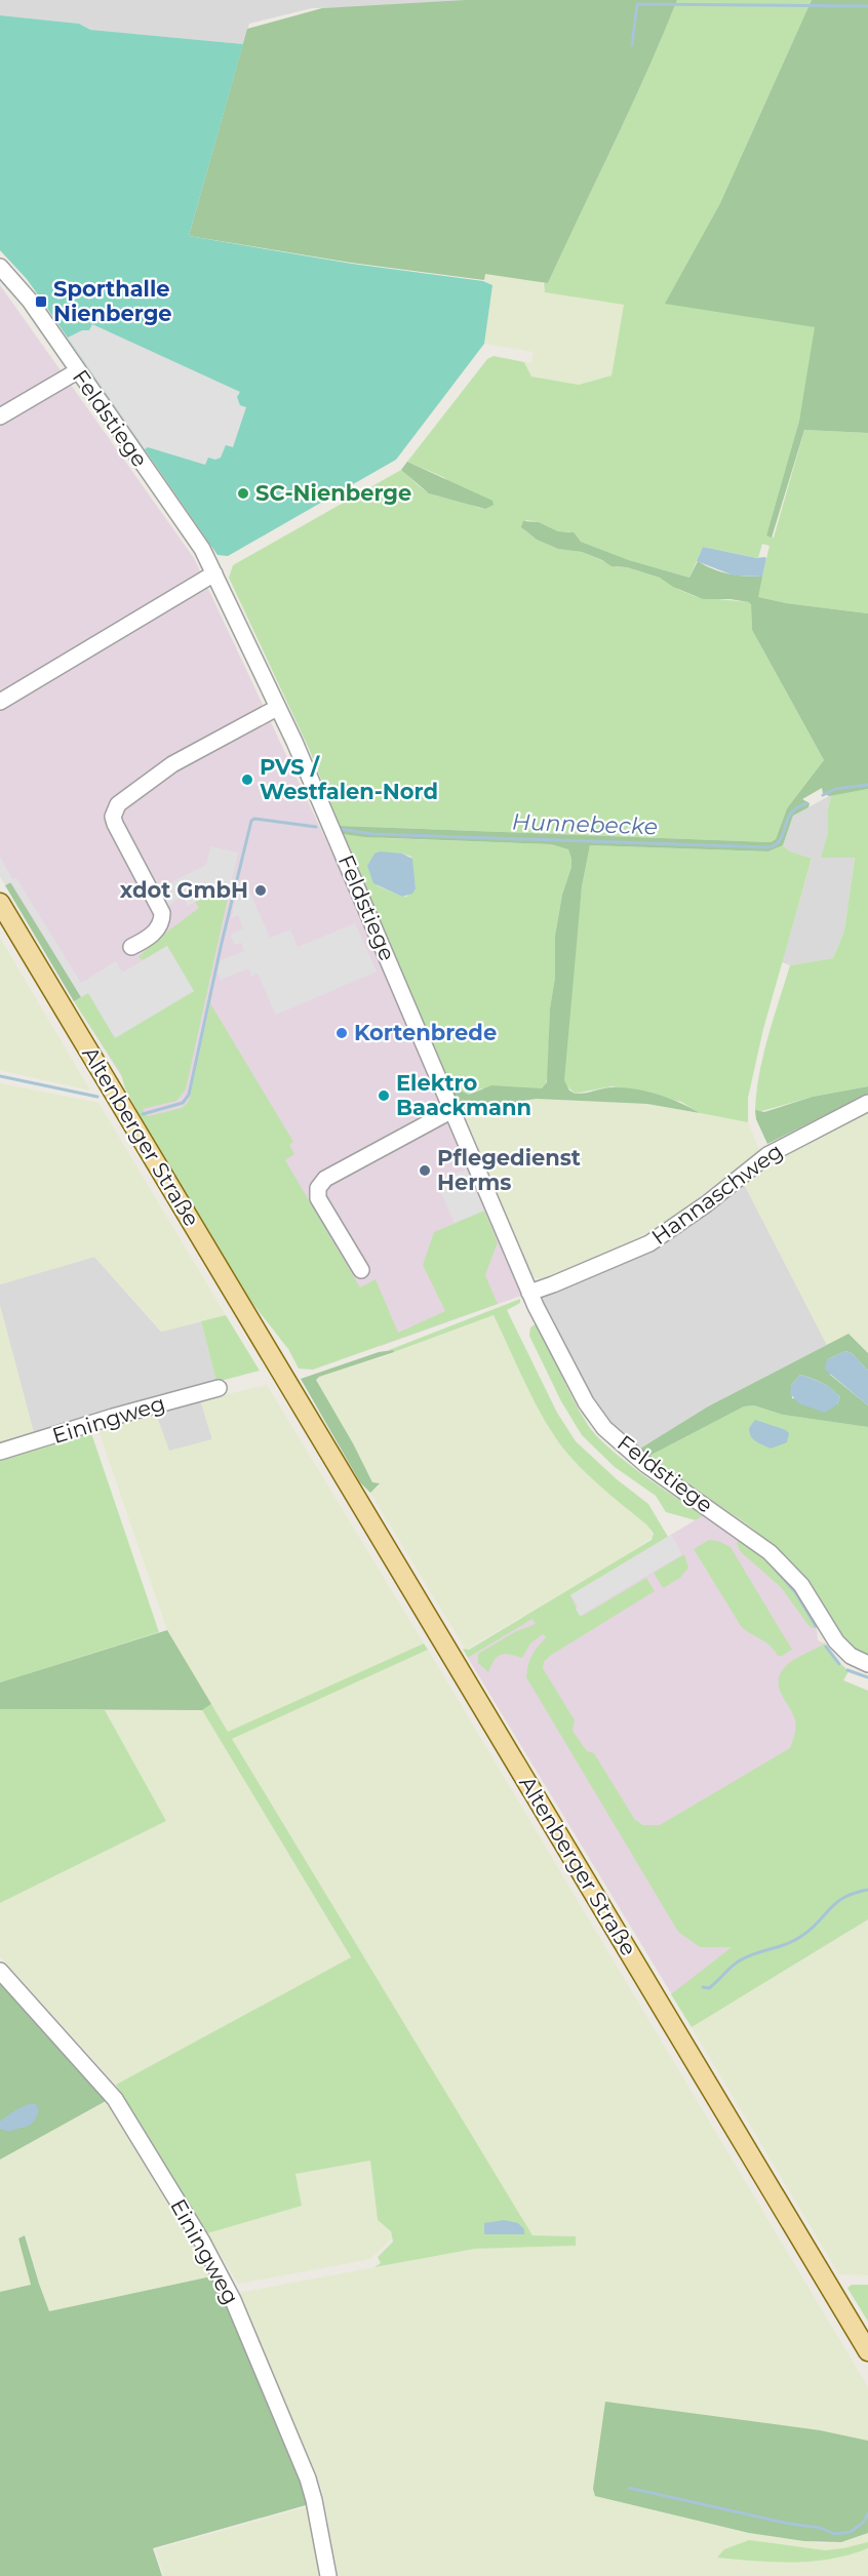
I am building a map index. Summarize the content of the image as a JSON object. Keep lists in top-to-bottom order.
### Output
{
  "streets": {
    "main road": ["Altenberger Straße"],
    "street": ["Feldstiege", "Hannaschweg", "Einingweg"]
  },
  "crossings": [
    ["Feldstiege", "Hannaschweg"]
  ],
  "water": ["Hunnebecke"],
  "places": {
    "transit": ["Sporthalle Nienberge"],
    "other": [
      "SC-Nienberge",
      "PVS / Westfalen-Nord",
      "xdot GmbH",
      "Kortenbrede",
      "Elektro Baackmann",
      "Pflegedienst Herms"
    ]
  }
}
